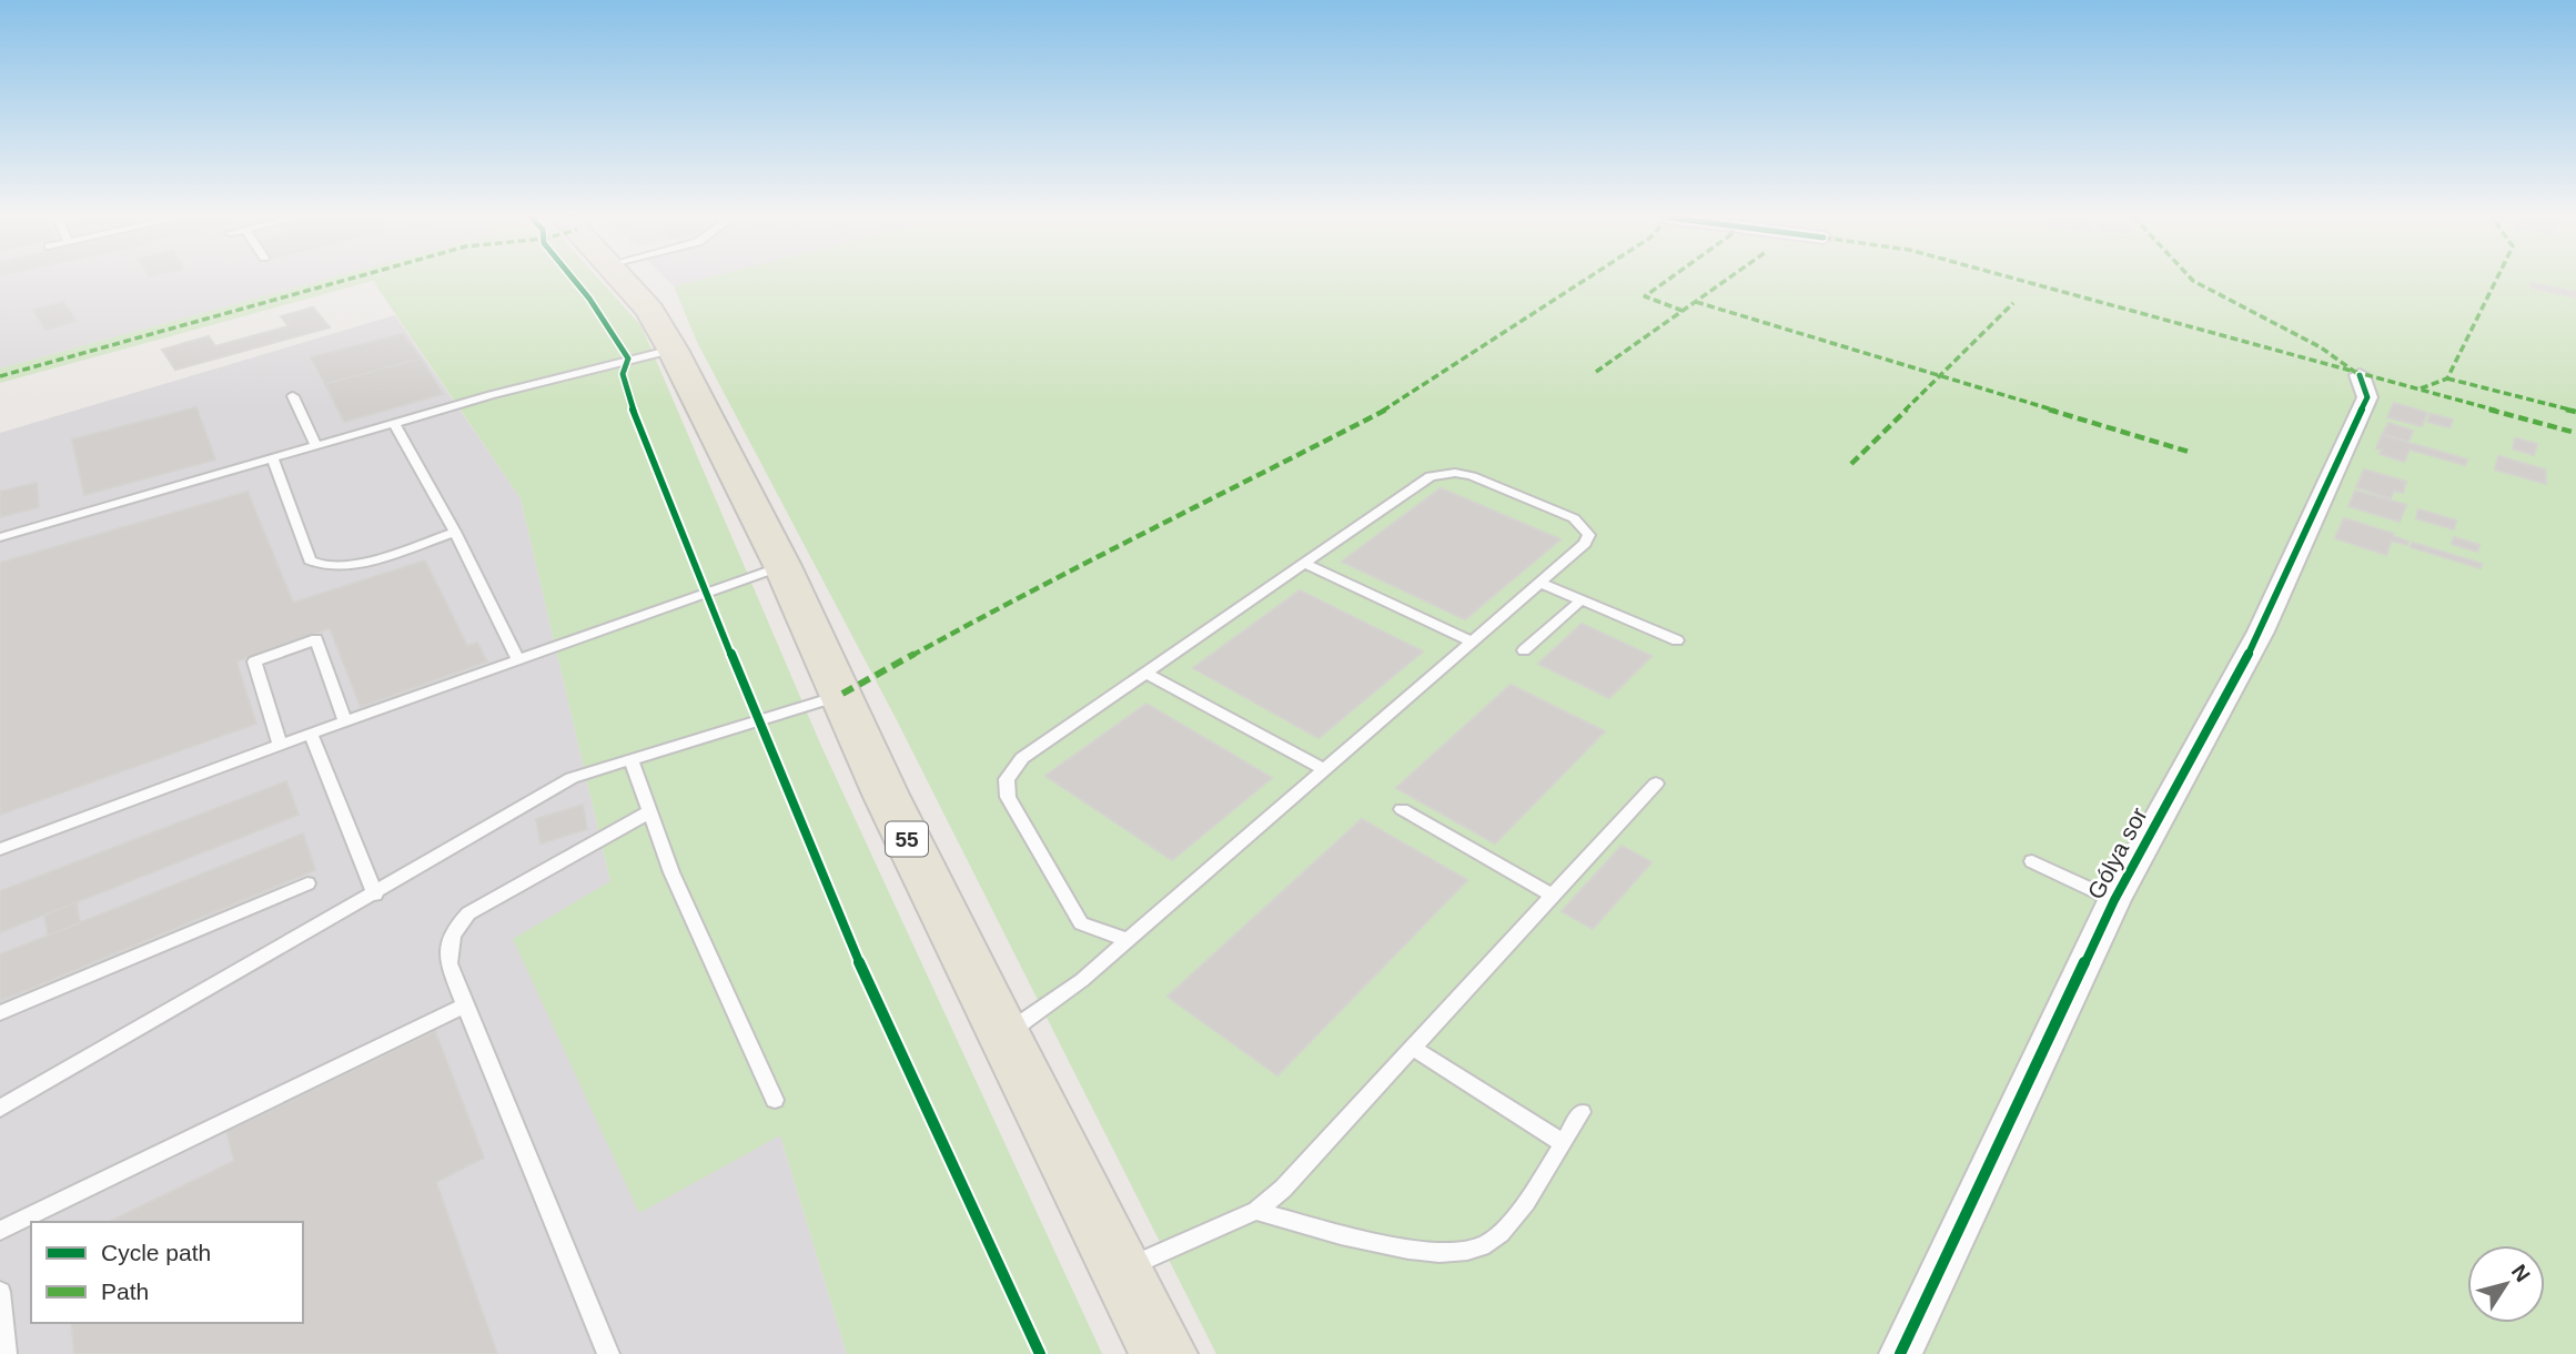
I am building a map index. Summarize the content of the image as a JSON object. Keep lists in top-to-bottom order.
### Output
{
  "streets": {
    "main road": ["55"],
    "street": ["Gólya sor"]
  },
  "legend": ["Cycle path", "Path"],
  "north": "top right"
}
